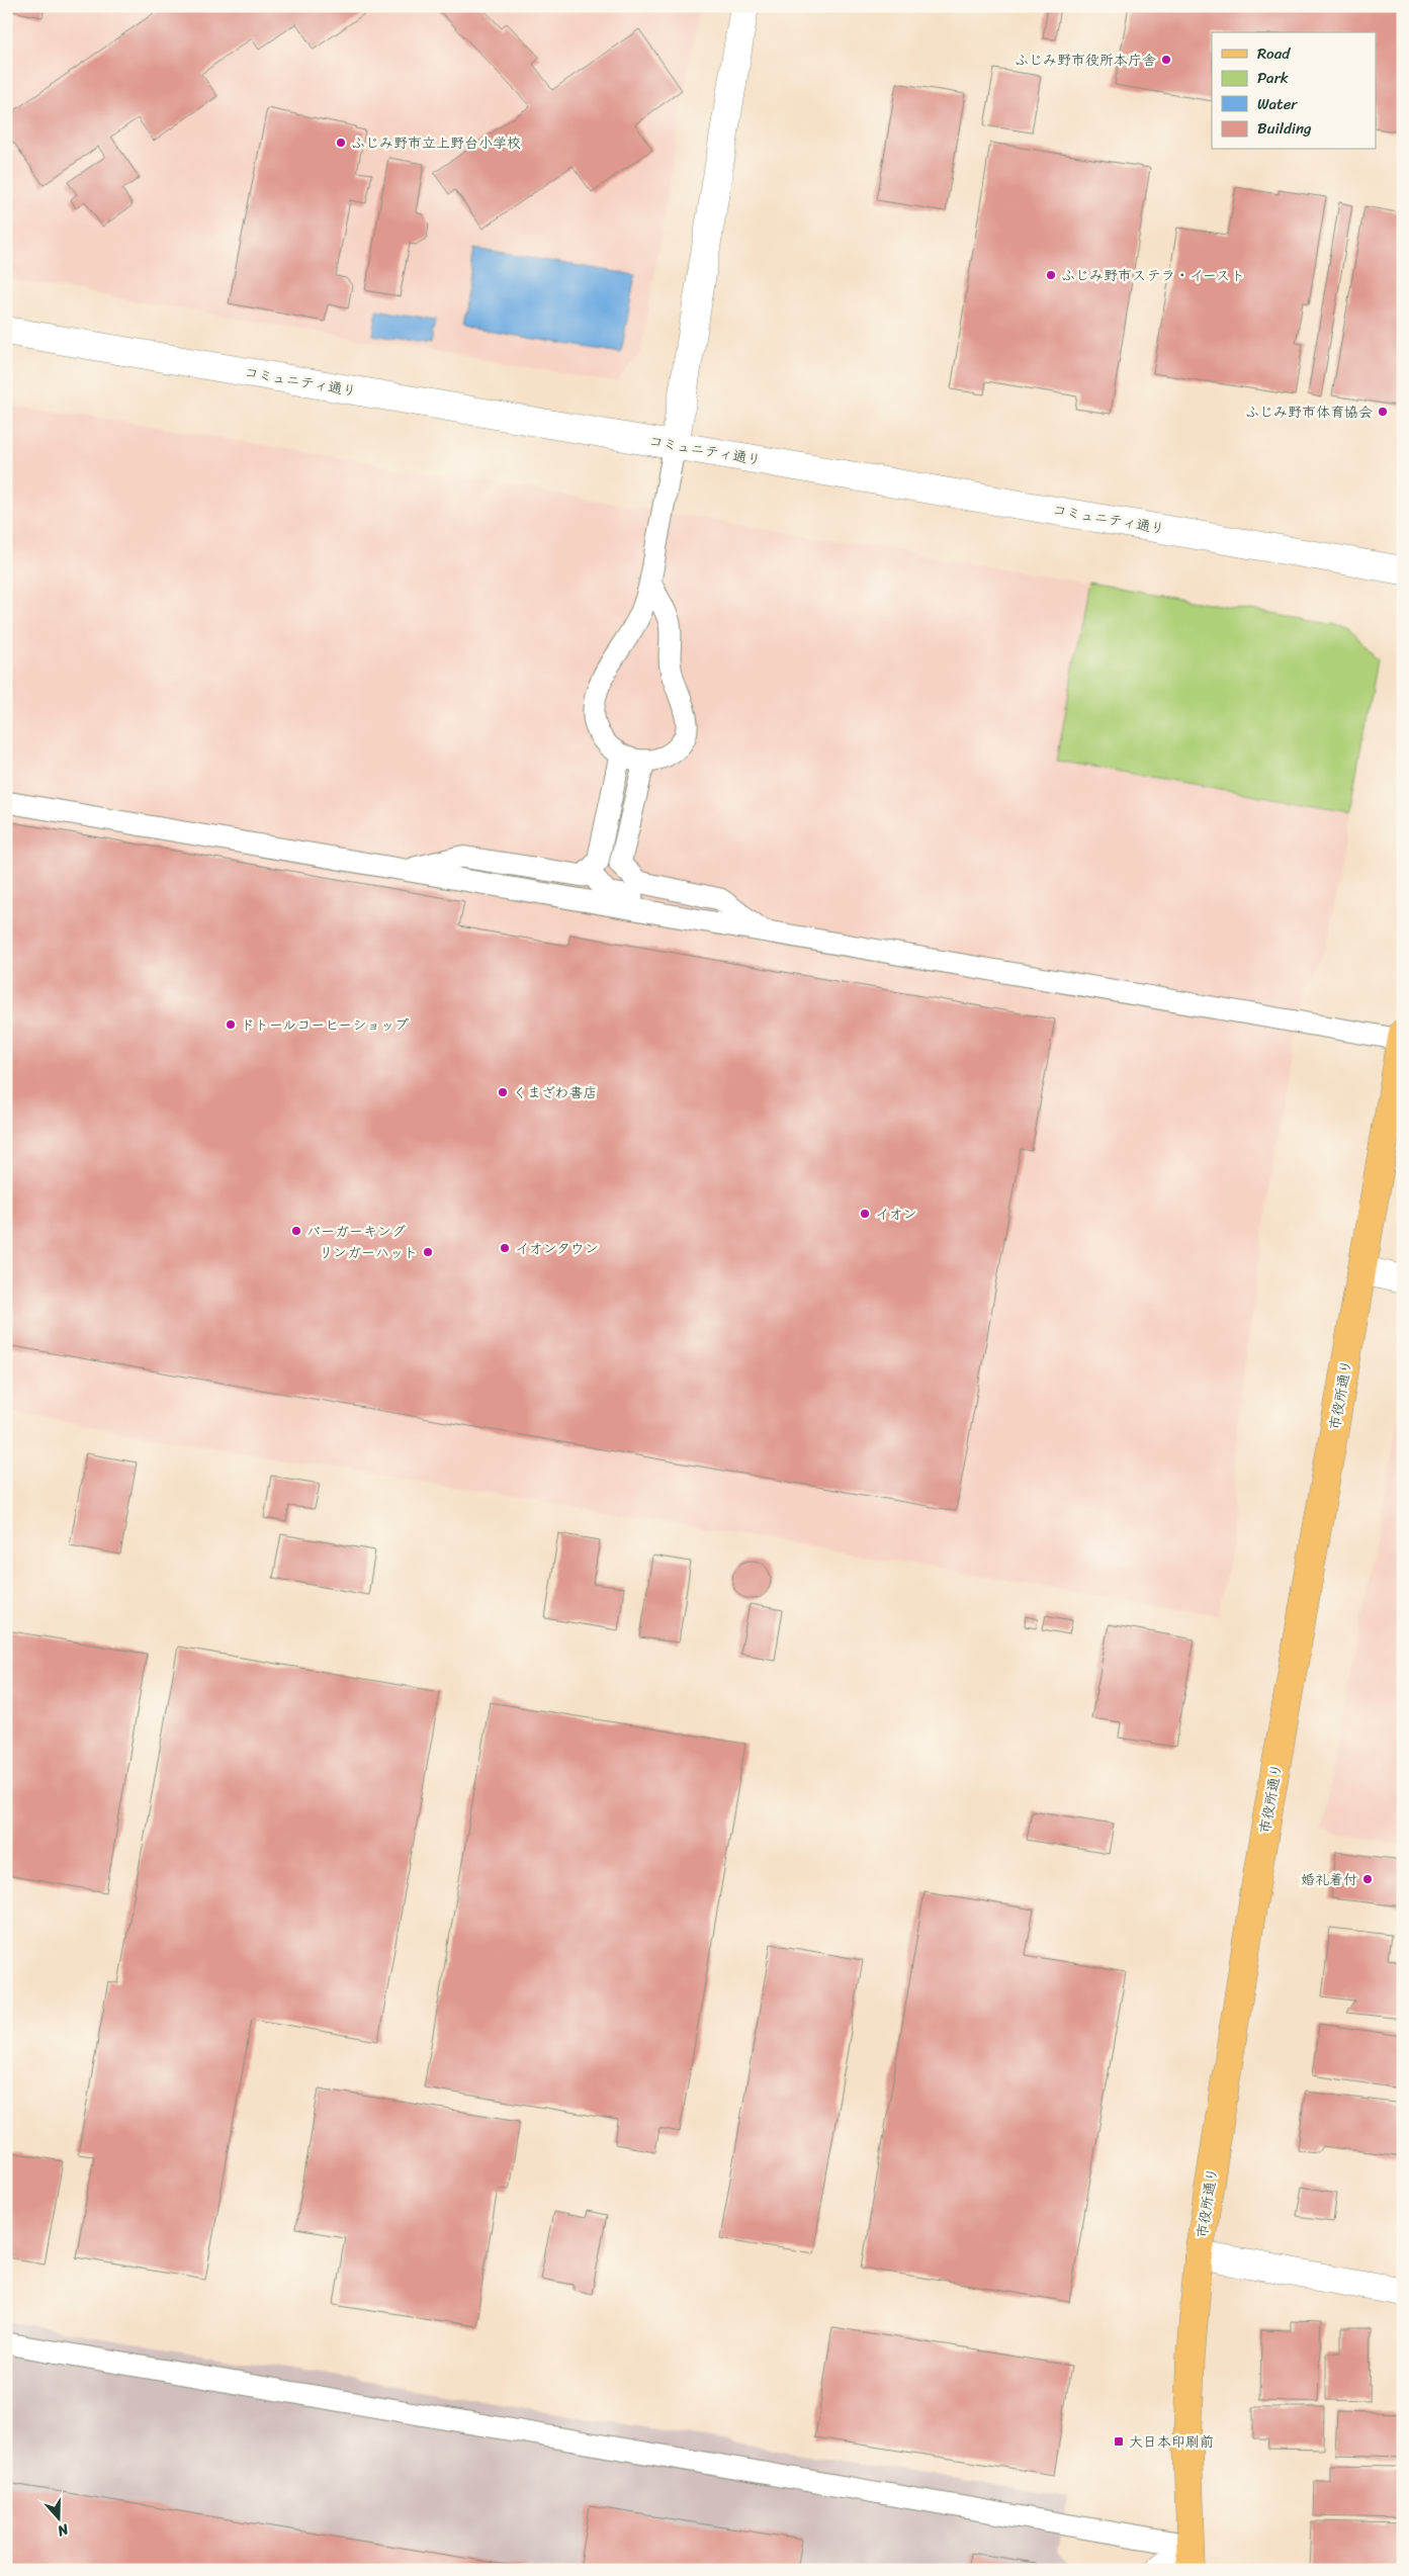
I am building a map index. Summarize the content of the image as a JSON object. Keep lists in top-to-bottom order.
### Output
{
  "streets": {
    "main road": ["市役所通り"],
    "street": ["コミュニティ通り"]
  },
  "places": {
    "other": [
      "ふじみ野市役所本庁舎",
      "ふじみ野市立上野台小学校",
      "ふじみ野市ステラ・イースト",
      "ふじみ野市体育協会",
      "ドトールコーヒーショップ",
      "くまざわ書店",
      "イオン",
      "バーガーキング",
      "イオンタウン",
      "リンガーハット",
      "婚礼着付"
    ],
    "transit": ["大日本印刷前"]
  },
  "legend": [
    "Road",
    "Park",
    "Water",
    "Building"
  ],
  "north": "bottom"
}
